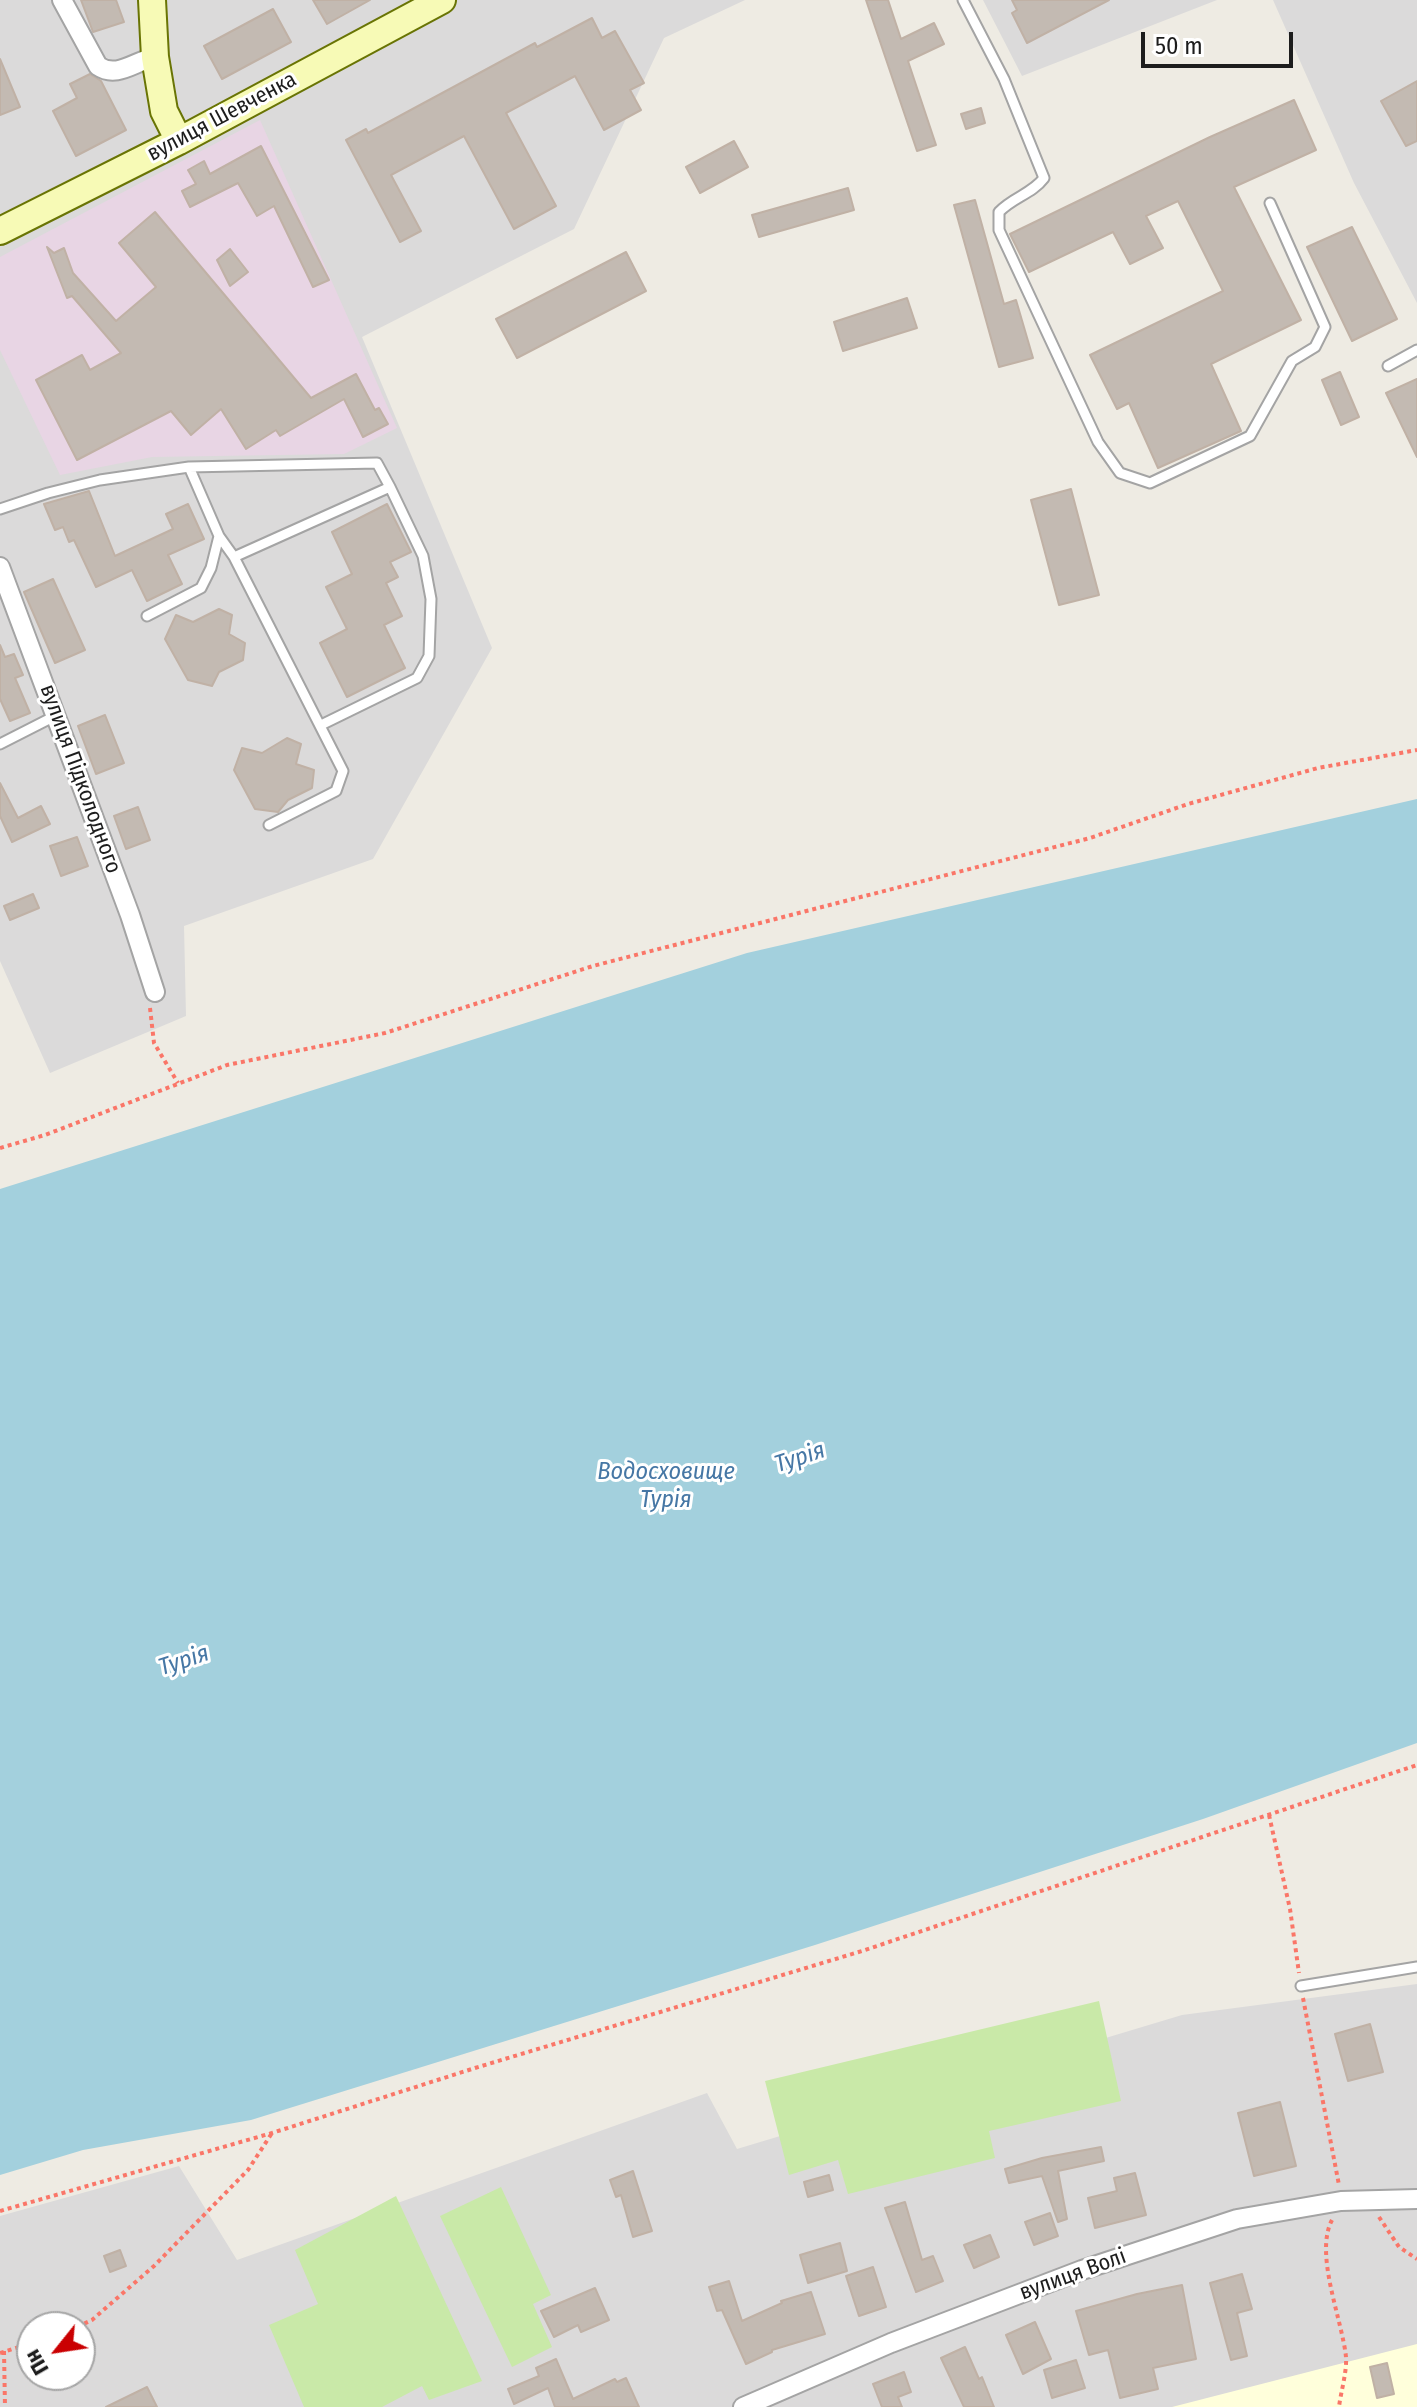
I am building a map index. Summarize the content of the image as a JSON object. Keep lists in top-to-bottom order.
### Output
{
  "streets": {
    "street": ["вулиця Шевченка", "вулиця Підколодного", "вулиця Волі"]
  },
  "water": ["Турія", "Водосховище Турія"],
  "scale_bar": "50 m",
  "north": "bottom left"
}
